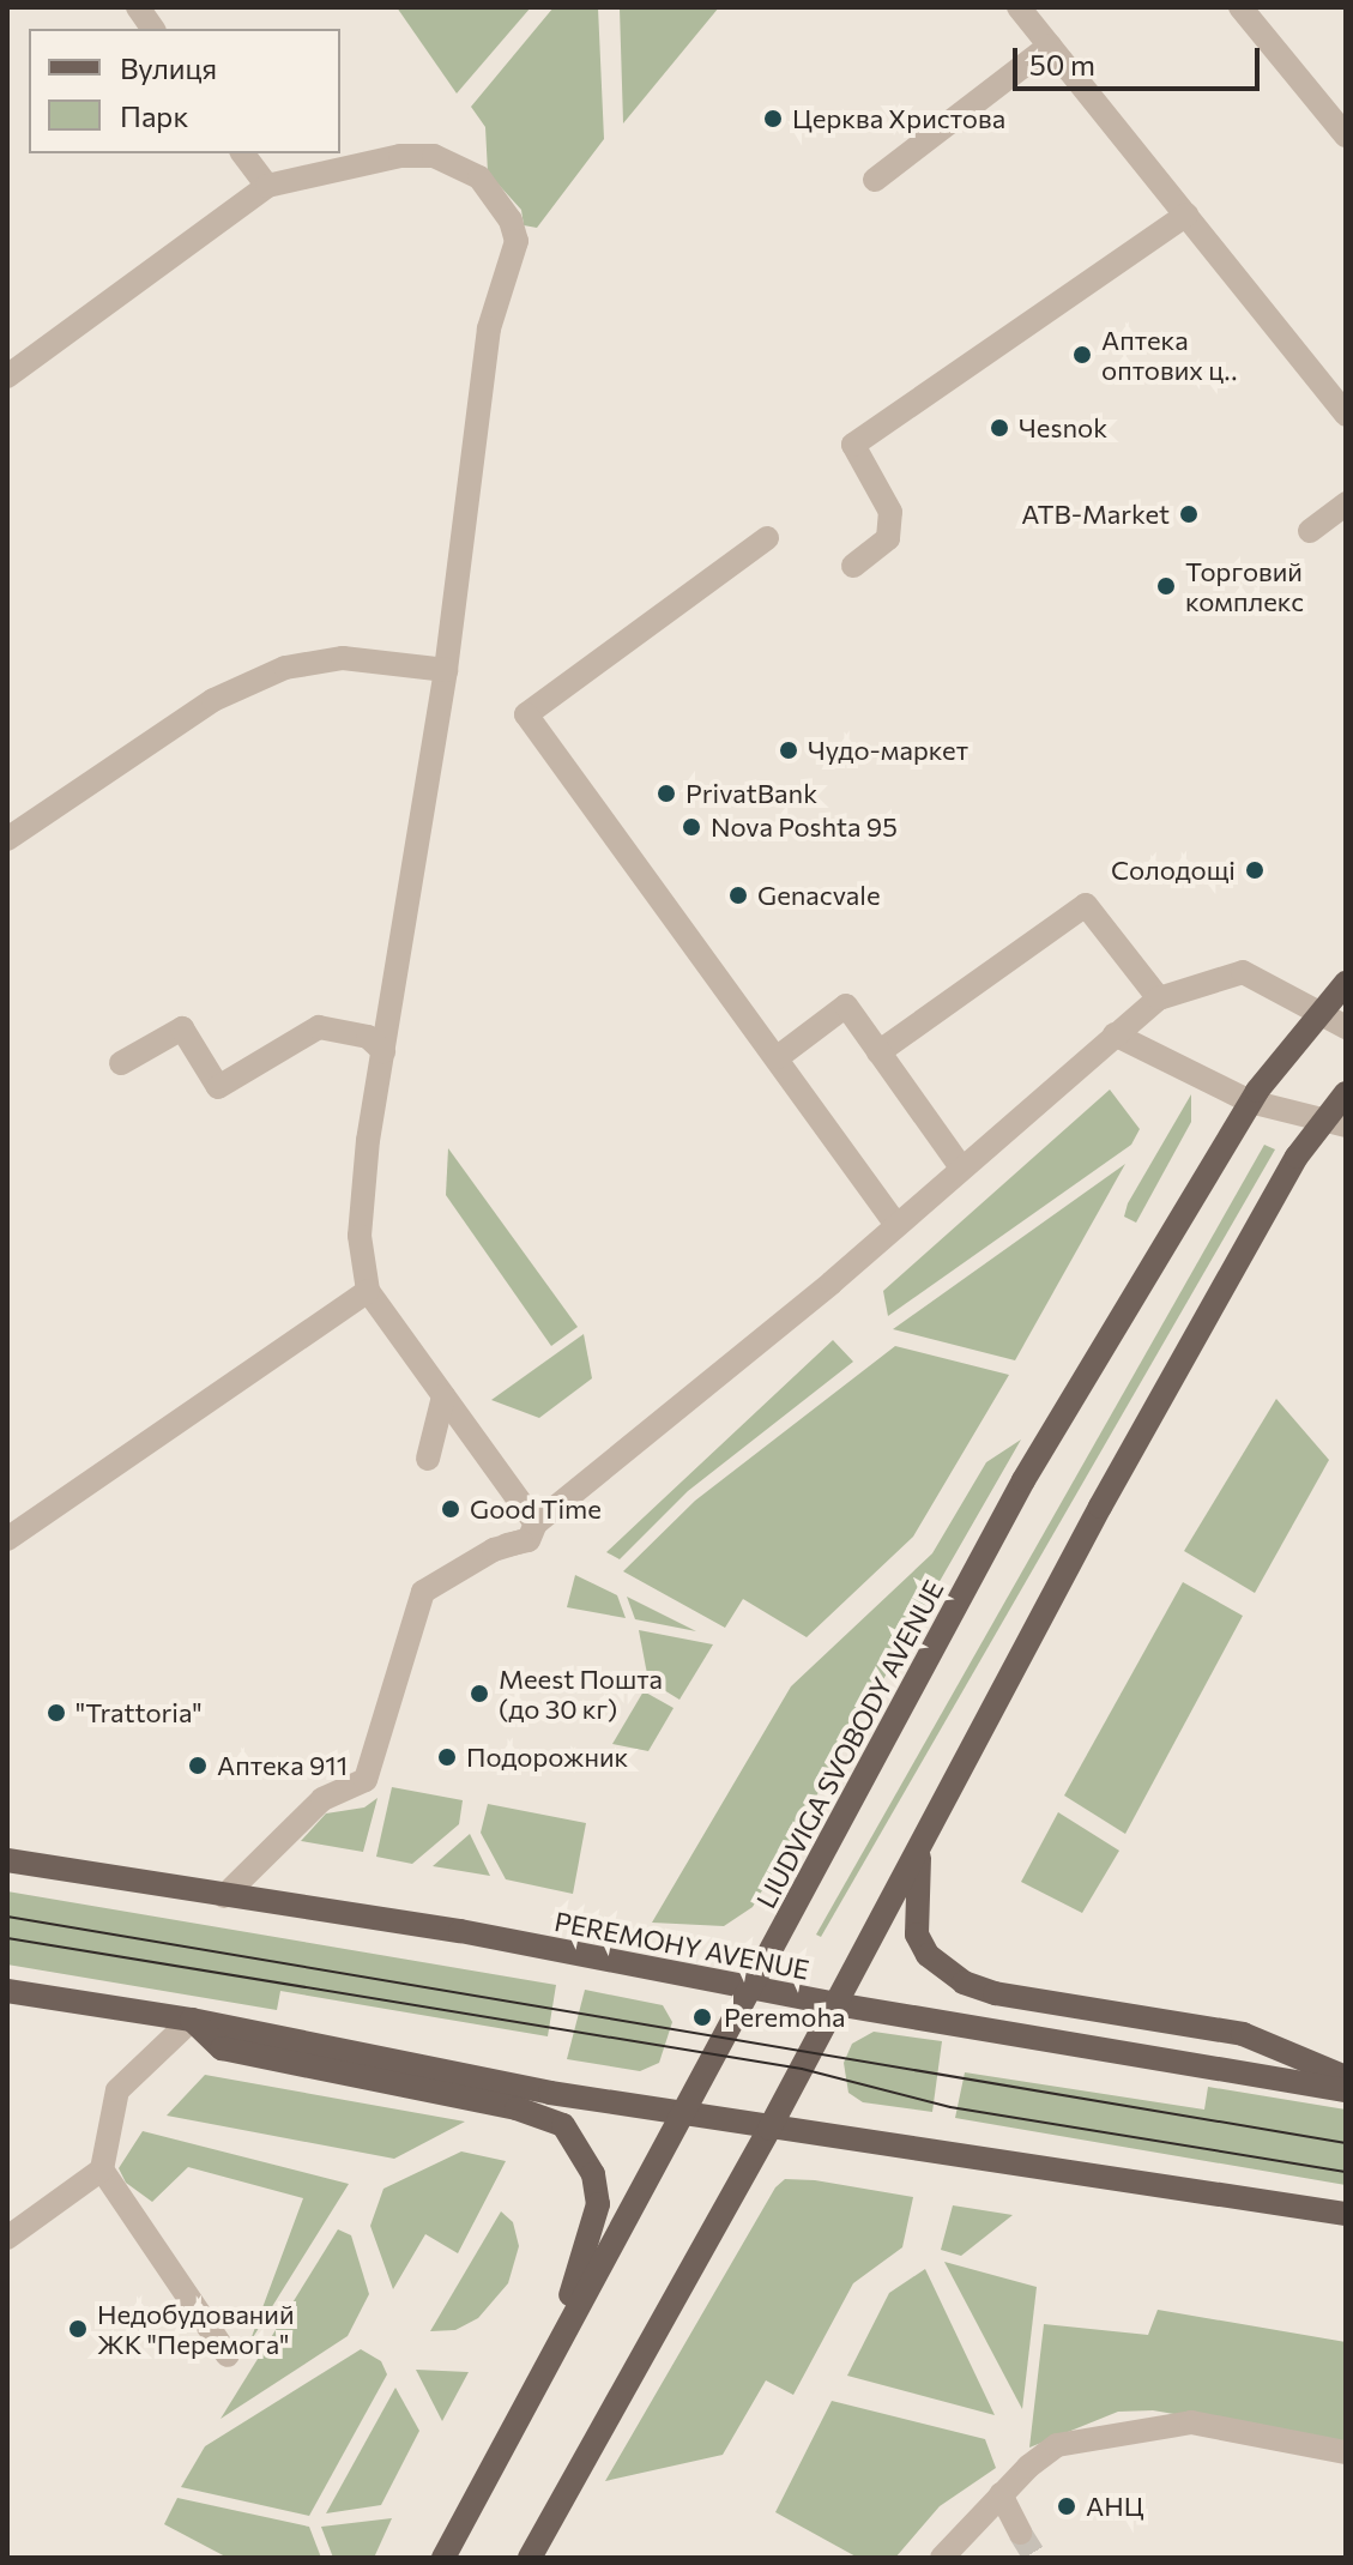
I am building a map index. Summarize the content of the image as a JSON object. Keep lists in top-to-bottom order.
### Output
{
  "streets": {
    "main road": ["LIUDVIGA SVOBODY AVENUE", "PEREMOHY AVENUE"]
  },
  "crossings": [
    ["LIUDVIGA SVOBODY AVENUE", "PEREMOHY AVENUE"]
  ],
  "places": [
    "Церква Христова",
    "Аптека оптових ц‥",
    "Чеsnok",
    "ATB-Market",
    "Торговий комплекс",
    "Чудо-маркет",
    "PrivatBank",
    "Nova Poshta 95",
    "Солодощі",
    "Genacvale",
    "Good Time",
    "Meest Пошта (до 30 кг)",
    "\"Trattoria\"",
    "Подорожник",
    "Аптека 911",
    "Peremoha",
    "Недобудований ЖК \"Перемога\"",
    "АНЦ"
  ],
  "legend": ["Вулиця", "Парк"],
  "scale_bar": "50 m"
}
